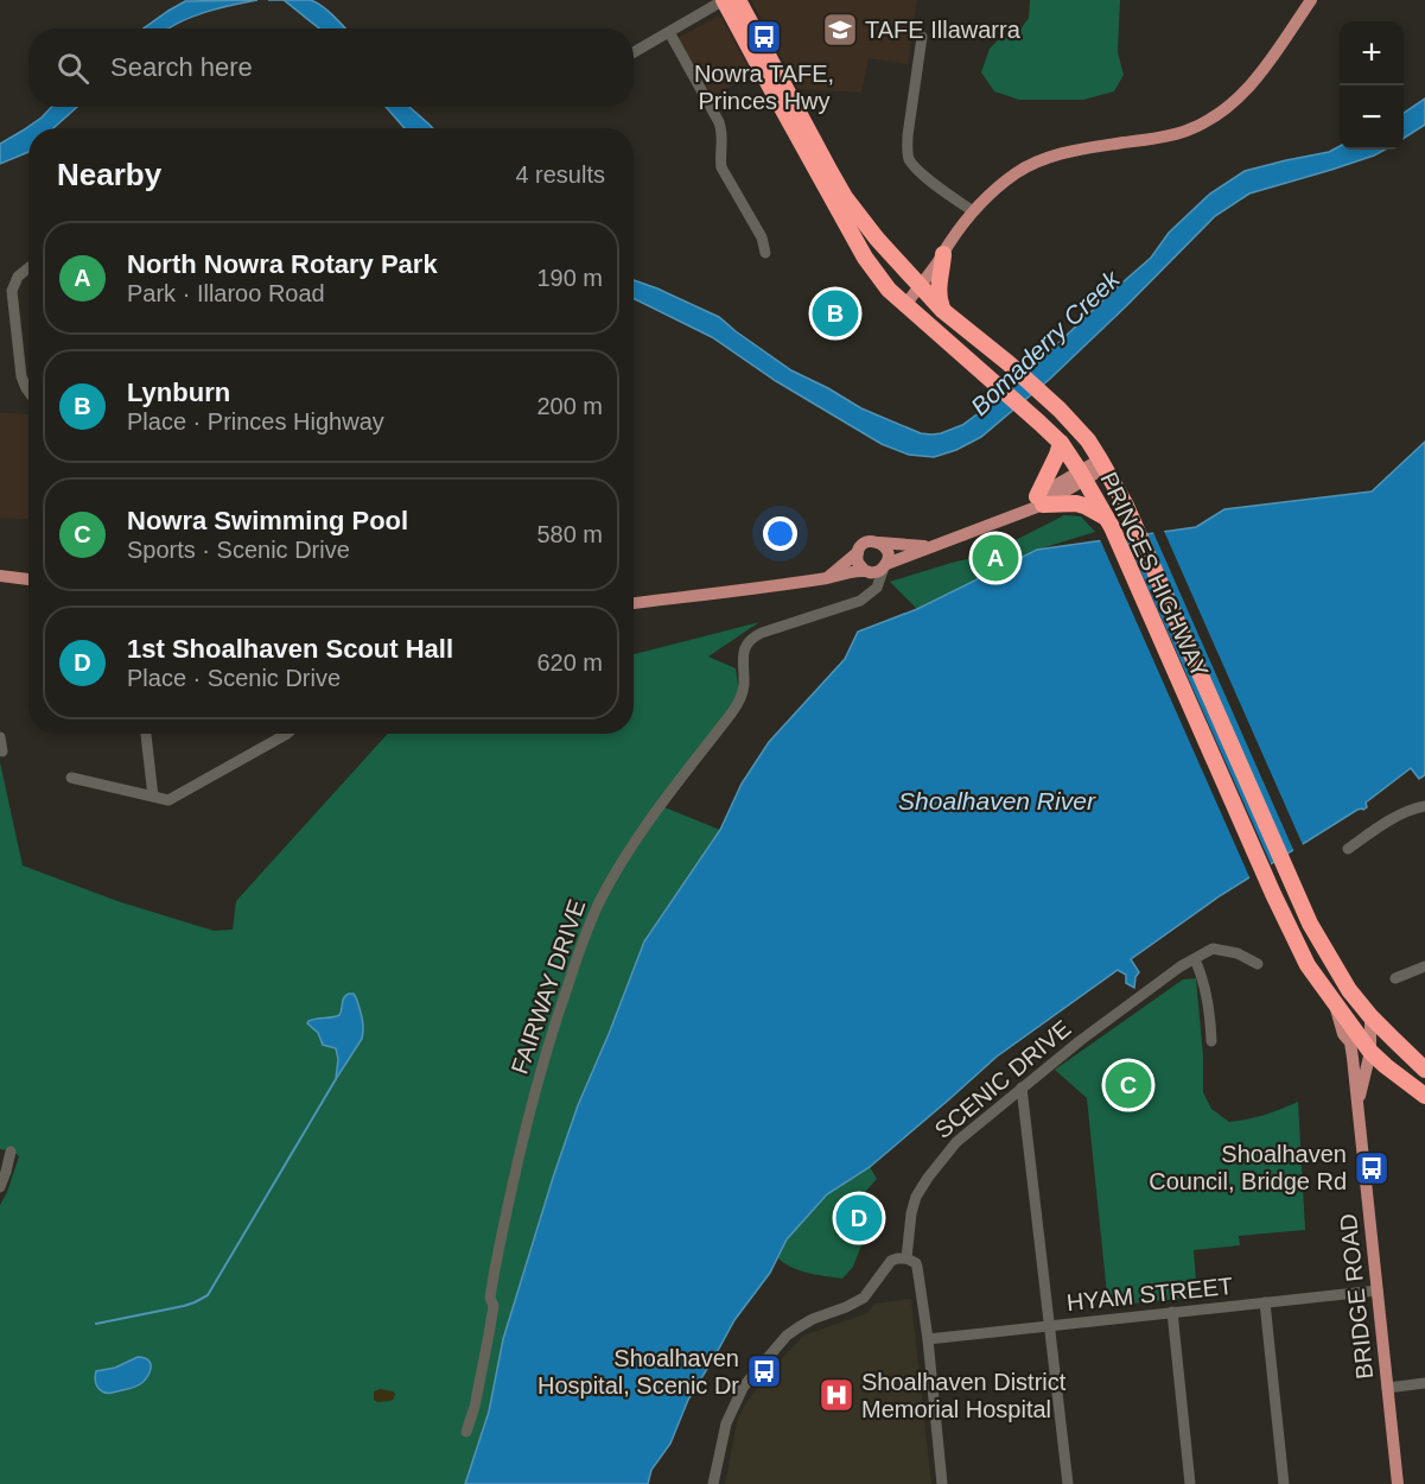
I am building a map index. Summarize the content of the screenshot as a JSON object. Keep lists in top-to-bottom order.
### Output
{
  "streets": {
    "highway": ["PRINCES HIGHWAY"],
    "main road": ["BRIDGE ROAD"],
    "street": ["FAIRWAY DRIVE", "SCENIC DRIVE", "HYAM STREET"]
  },
  "crossings": [
    ["PRINCES HIGHWAY", "BRIDGE ROAD"],
    ["HYAM STREET", "BRIDGE ROAD"]
  ],
  "water": ["Bomaderry Creek", "Shoalhaven River"],
  "places": {
    "school or university": ["TAFE Illawarra"],
    "bus stop": ["Nowra TAFE, Princes Hwy", "Shoalhaven Council, Bridge Rd", "Shoalhaven Hospital, Scenic Dr"],
    "hospital": ["Shoalhaven District Memorial Hospital"]
  },
  "page": {
    "map_buttons": ["+", "−"],
    "search": "Search here",
    "heading": ["Nearby", "4 results"],
    "list": [
      {
        "mark": "A",
        "name": "North Nowra Rotary Park",
        "note": "Park · Illaroo Road",
        "value": "190 m"
      },
      {
        "mark": "B",
        "name": "Lynburn",
        "note": "Place · Princes Highway",
        "value": "200 m"
      },
      {
        "mark": "C",
        "name": "Nowra Swimming Pool",
        "note": "Sports · Scenic Drive",
        "value": "580 m"
      },
      {
        "mark": "D",
        "name": "1st Shoalhaven Scout Hall",
        "note": "Place · Scenic Drive",
        "value": "620 m"
      }
    ],
    "pins": [
      "B",
      "A",
      "C",
      "D"
    ]
  }
}
